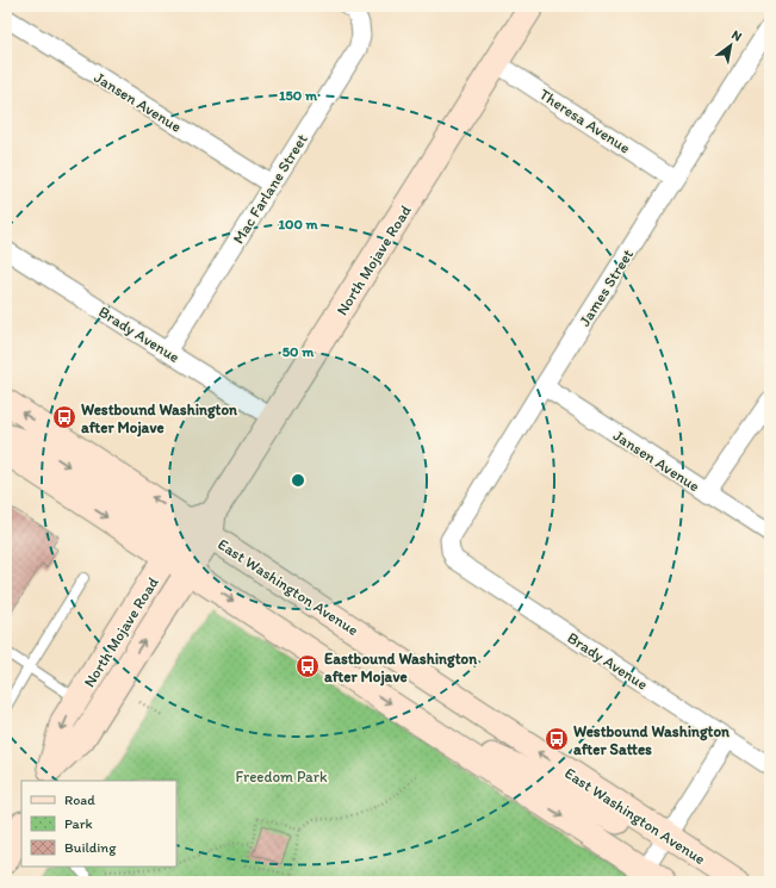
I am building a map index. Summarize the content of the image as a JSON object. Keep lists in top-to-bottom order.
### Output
{
  "streets": {
    "main road": ["North Mojave Road", "East Washington Avenue"],
    "street": [
      "Jansen Avenue",
      "Theresa Avenue",
      "Mac Farlane Street",
      "James Street",
      "Brady Avenue"
    ]
  },
  "crossings": [
    ["Jansen Avenue", "Mac Farlane Street"],
    ["Jansen Avenue", "James Street"],
    ["Theresa Avenue", "North Mojave Road"],
    ["Theresa Avenue", "James Street"],
    ["Mac Farlane Street", "Brady Avenue"],
    ["North Mojave Road", "Brady Avenue"],
    ["North Mojave Road", "East Washington Avenue"],
    ["James Street", "Brady Avenue"]
  ],
  "parks": ["Freedom Park"],
  "places": {
    "bus stop": ["Westbound Washington after Mojave", "Eastbound Washington after Mojave", "Westbound Washington after Sattes"]
  },
  "legend": ["Road", "Park", "Building"],
  "north": "top right",
  "rings": ["150 m", "100 m", "50 m"]
}
